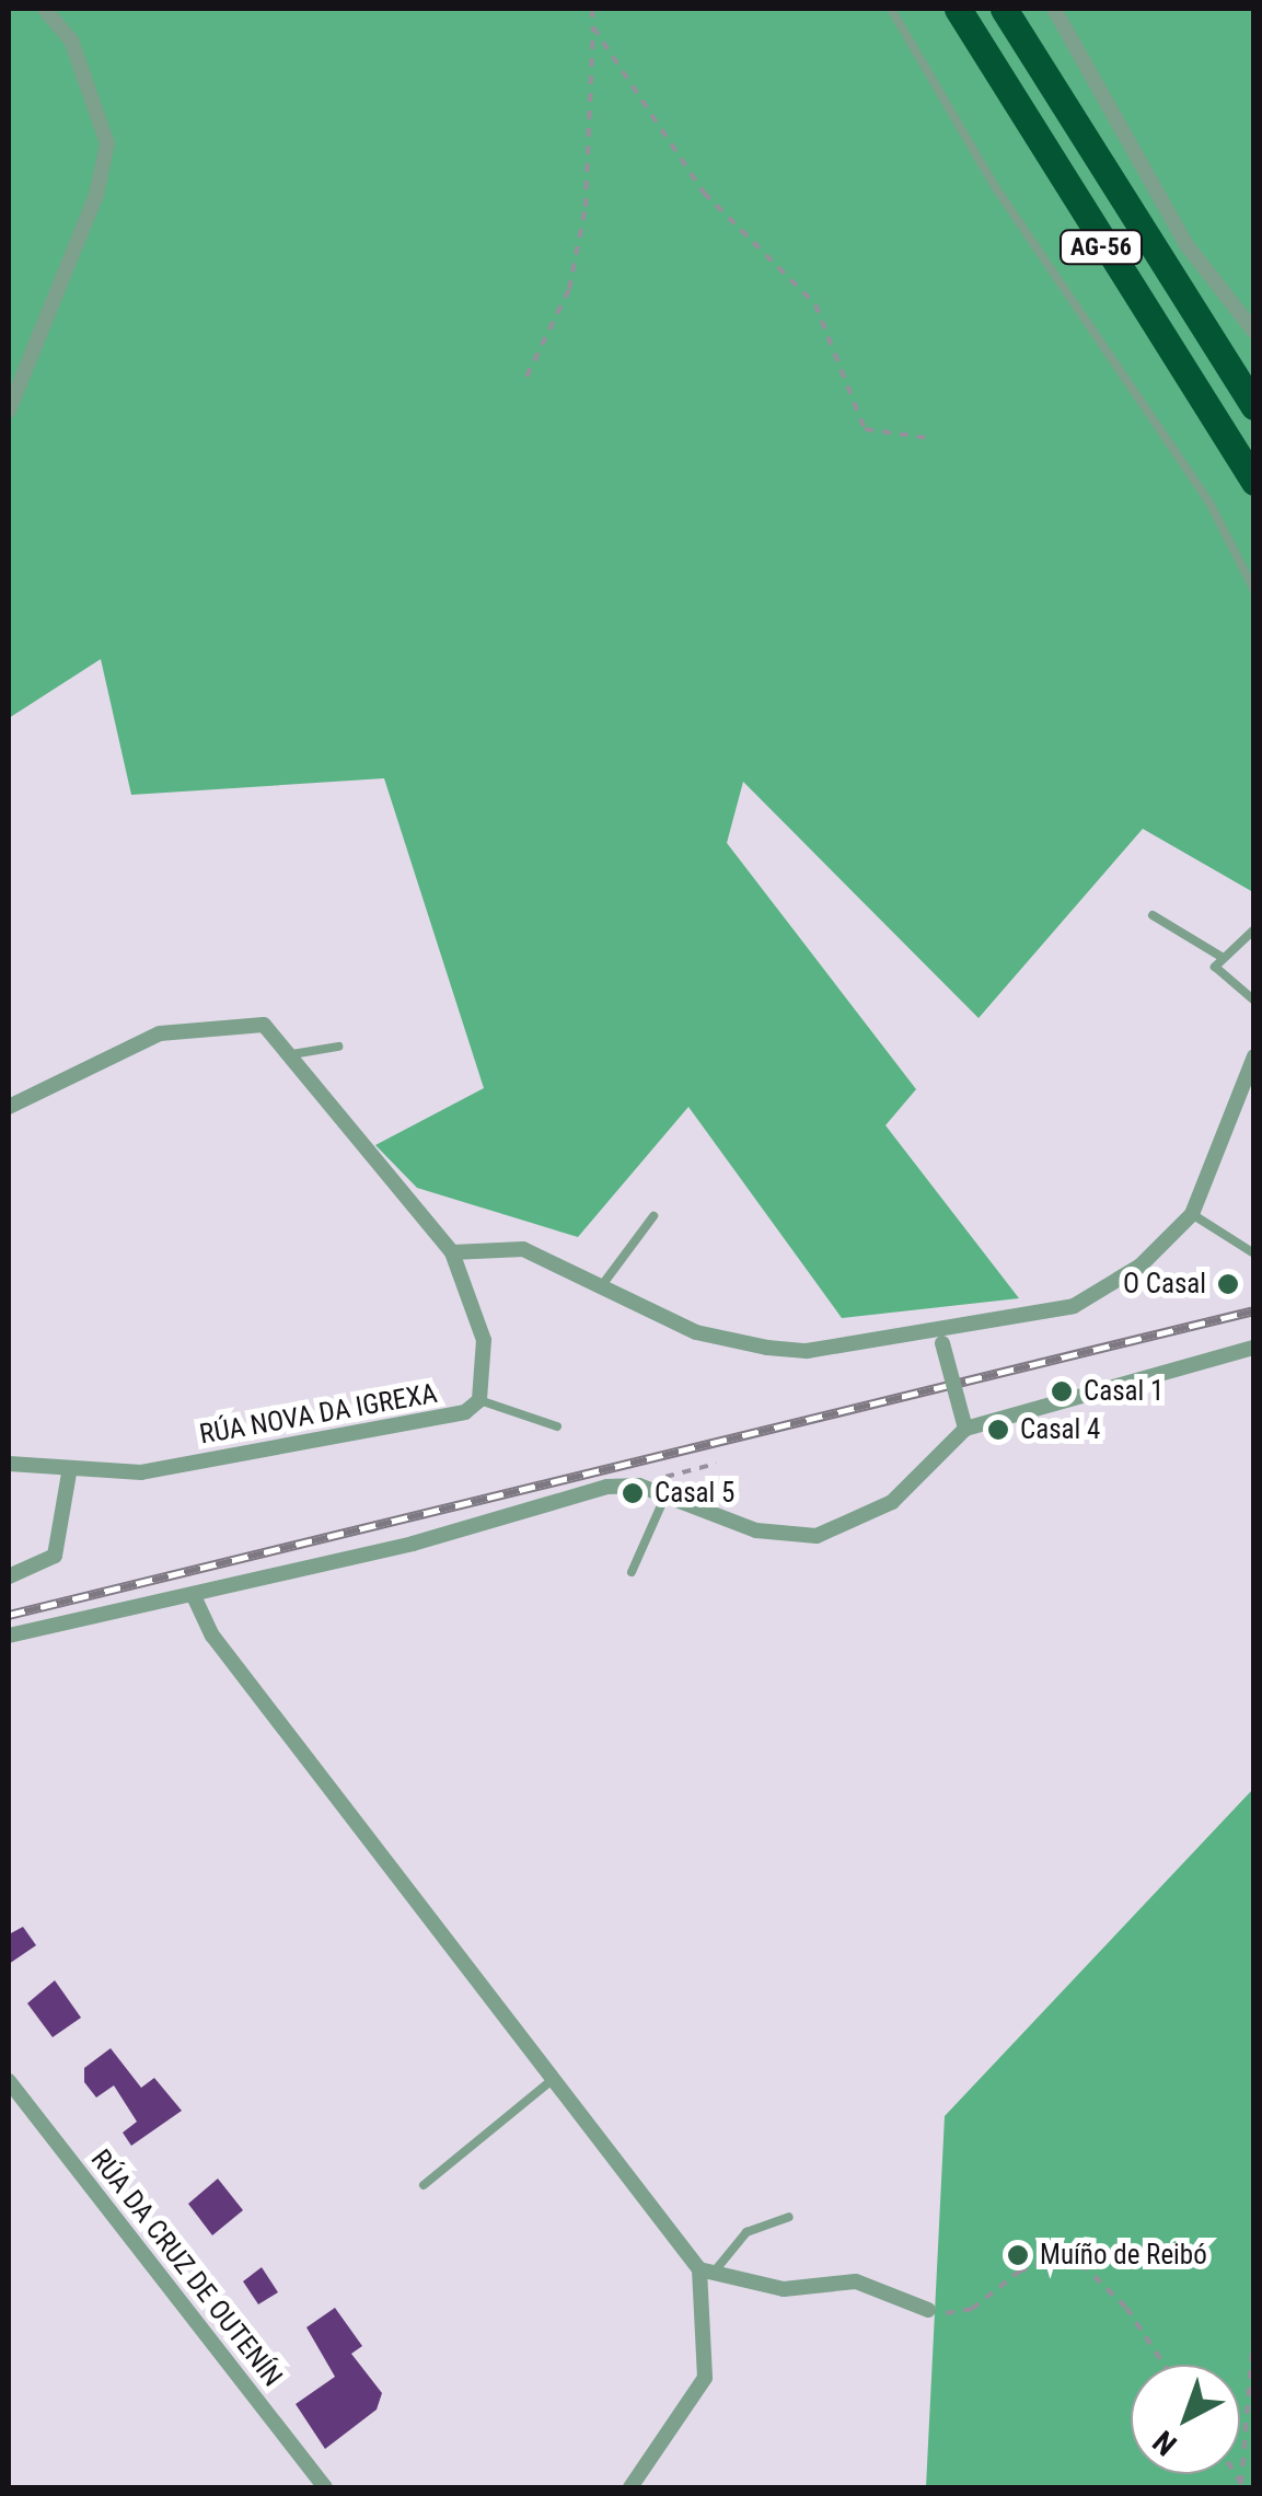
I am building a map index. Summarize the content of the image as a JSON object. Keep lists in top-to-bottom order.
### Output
{
  "streets": {
    "highway": ["AG-56"],
    "street": ["RÚA NOVA DA IGREXA", "RÚA DA CRUZ DE OUTENÍN"]
  },
  "places": [
    "O Casal",
    "Casal 1",
    "Casal 4",
    "Casal 5",
    "Muíño de Reibó"
  ],
  "north": "bottom left"
}
